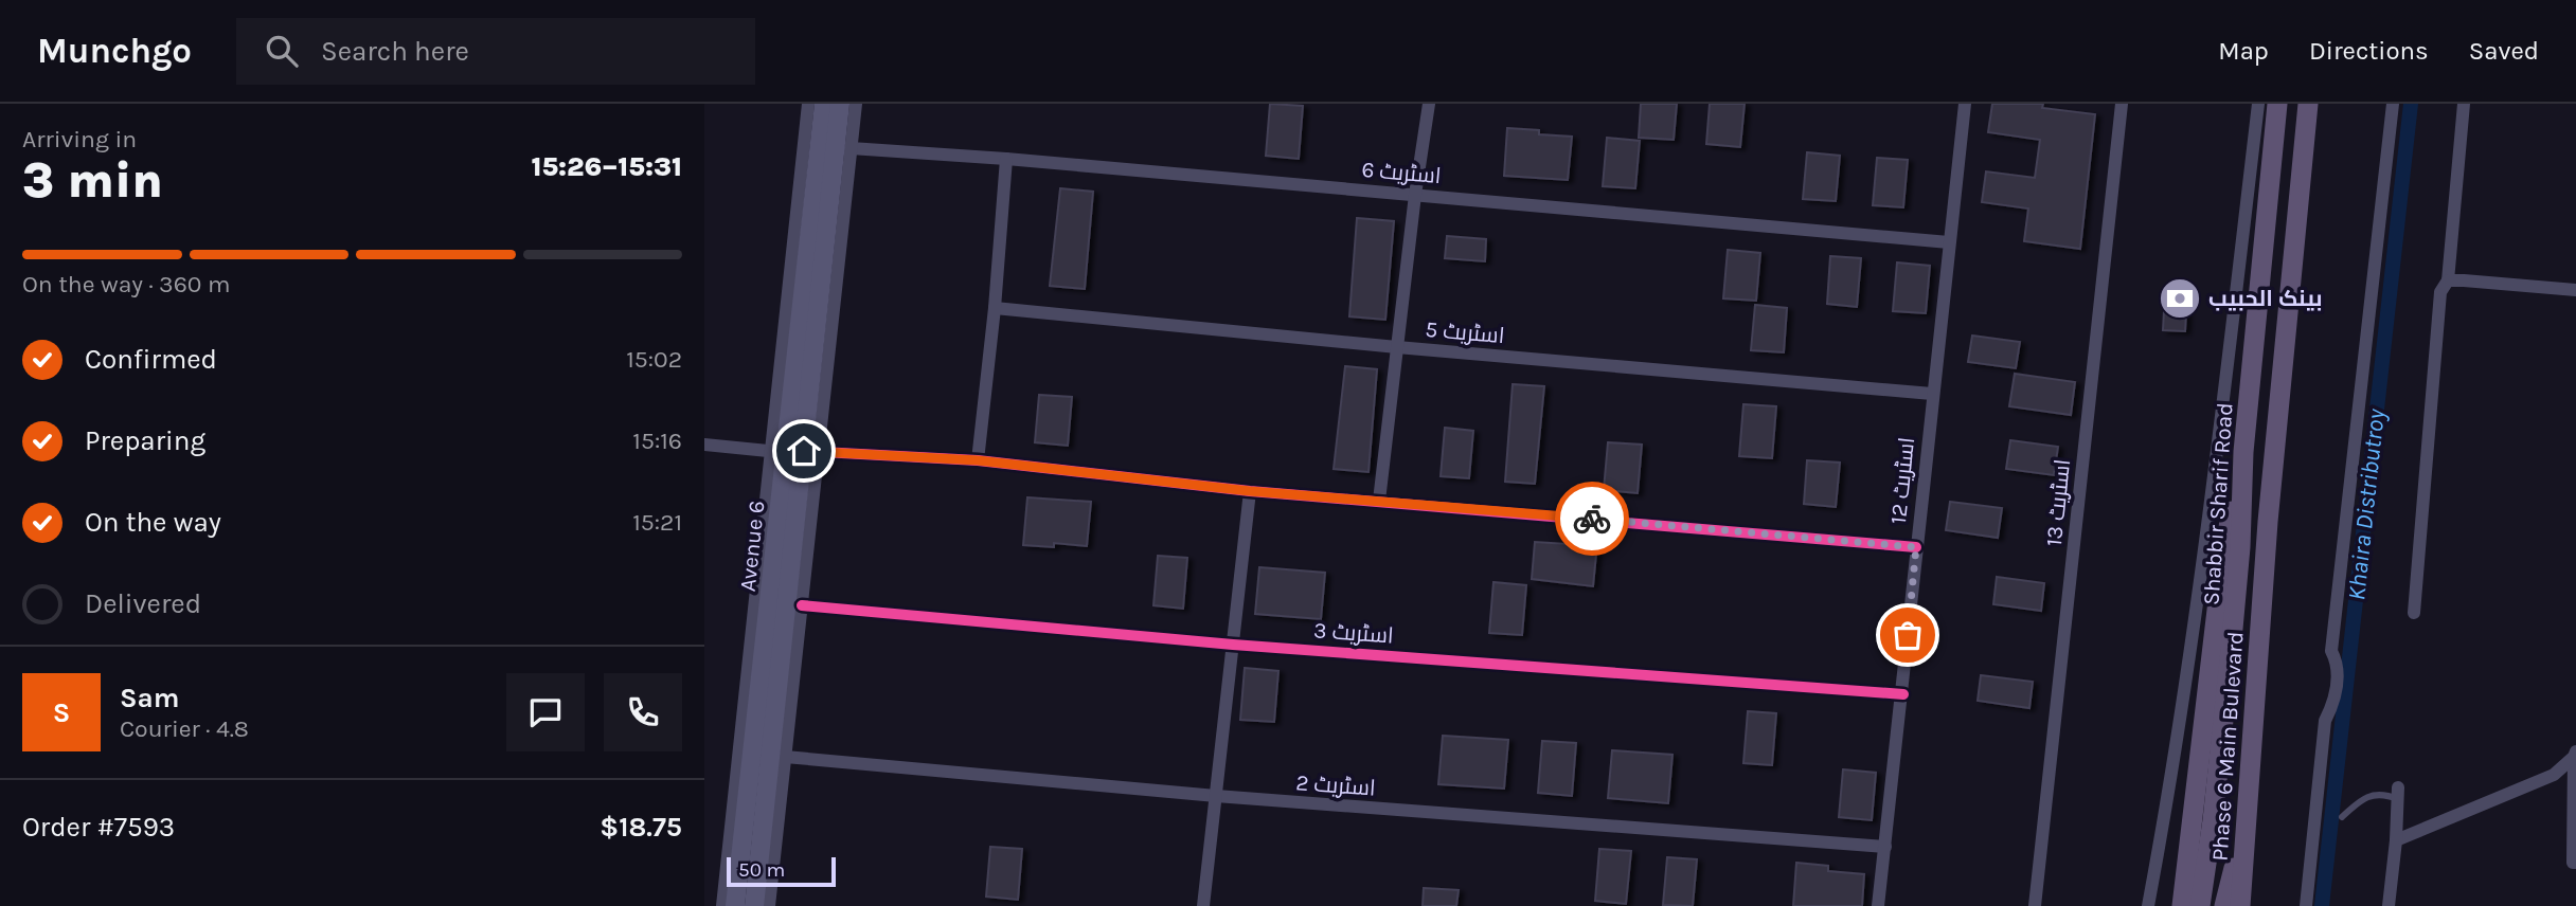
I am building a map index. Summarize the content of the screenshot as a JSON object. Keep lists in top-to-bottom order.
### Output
{
  "streets": {
    "main road": ["Shabbir Sharif Road", "Avenue 6", "Phase 6 Main Bulevard"],
    "street": [
      "اسٹریٹ 6",
      "اسٹریٹ 5",
      "اسٹریٹ 12",
      "اسٹریٹ 13",
      "اسٹریٹ 3",
      "اسٹریٹ 2"
    ]
  },
  "crossings": [
    ["اسٹریٹ 6", "اسٹریٹ 12"],
    ["اسٹریٹ 5", "اسٹریٹ 12"],
    ["اسٹریٹ 12", "اسٹریٹ 3"],
    ["اسٹریٹ 12", "اسٹریٹ 2"]
  ],
  "water": ["Khaira Distributroy"],
  "places": {
    "bank": ["بينک الحبيب"]
  },
  "scale_bar": "50 m",
  "page": {
    "header": "Munchgo",
    "search": "Search here",
    "nav": ["Map", "Directions", "Saved"],
    "heading": ["3 min", "Arriving in", "15:26–15:31"],
    "panel": [
      "Sam",
      "Courier · 4.8",
      "Order #7593",
      "$18.75"
    ],
    "bar": "On the way · 360 m",
    "list": [
      ["Confirmed", "15:02"],
      ["Preparing", "15:16"],
      ["On the way", "15:21"],
      "Delivered"
    ],
    "round": "S",
    "scale": "50 m"
  }
}
